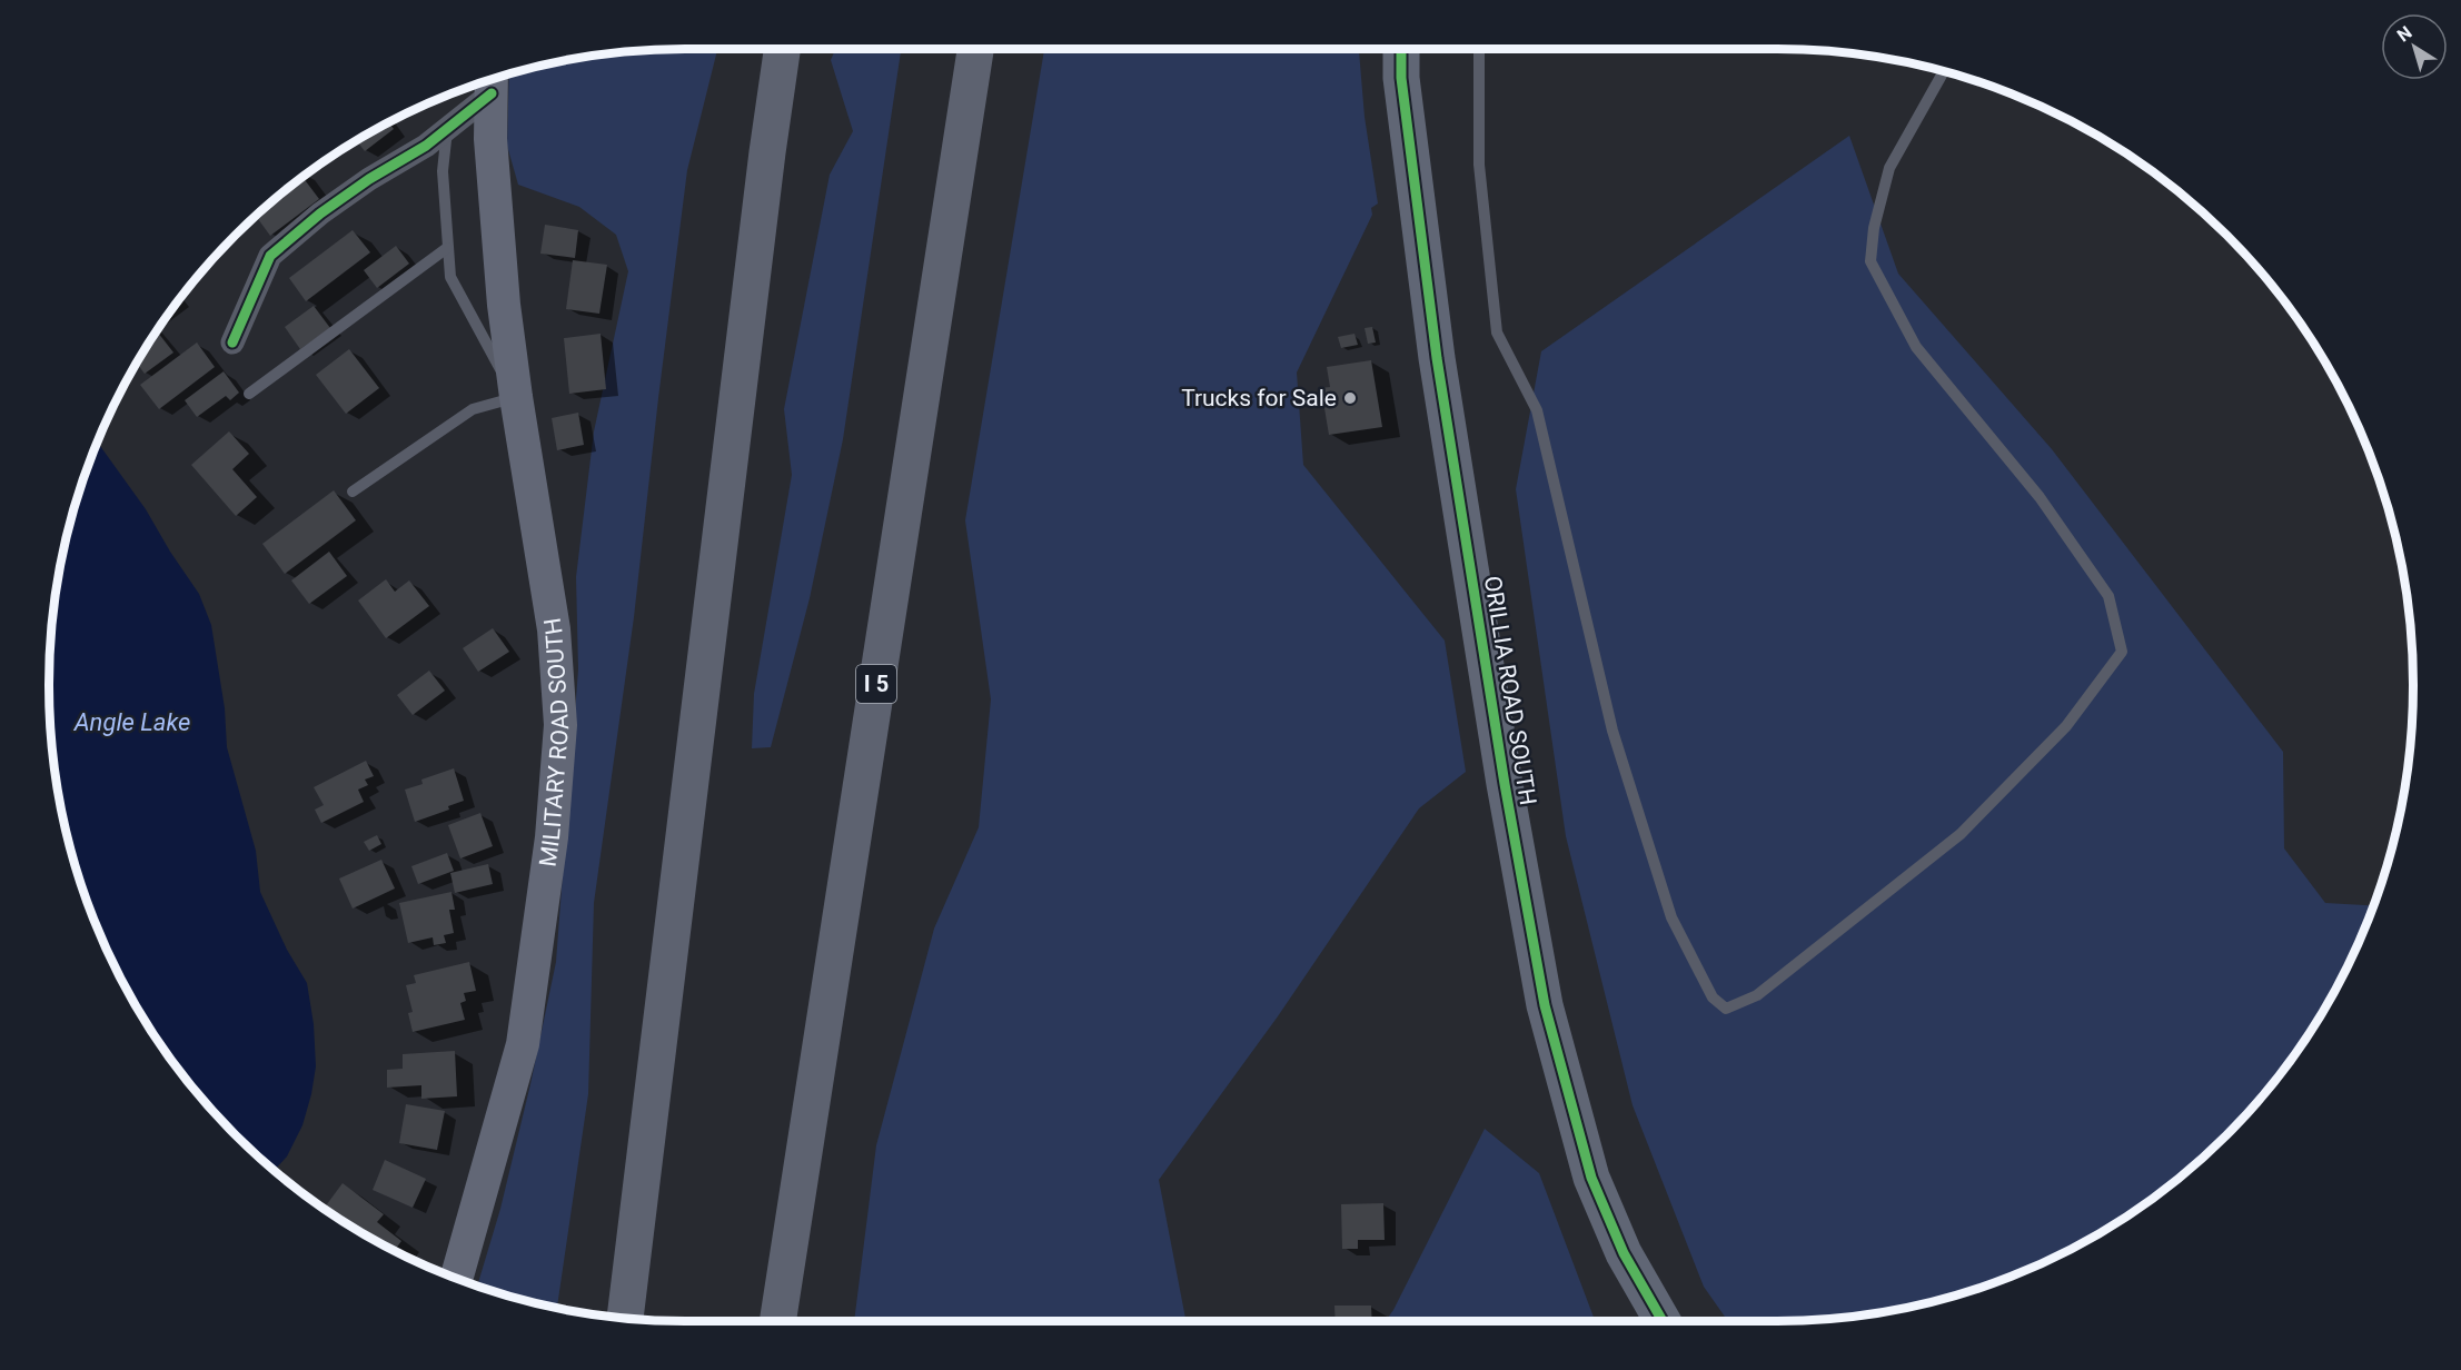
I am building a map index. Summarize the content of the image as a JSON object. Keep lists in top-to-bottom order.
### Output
{
  "streets": {
    "highway": ["I 5"],
    "main road": ["ORILLIA ROAD SOUTH", "MILITARY ROAD SOUTH"]
  },
  "water": ["Angle Lake"],
  "places": ["Trucks for Sale"],
  "north": "top left"
}
